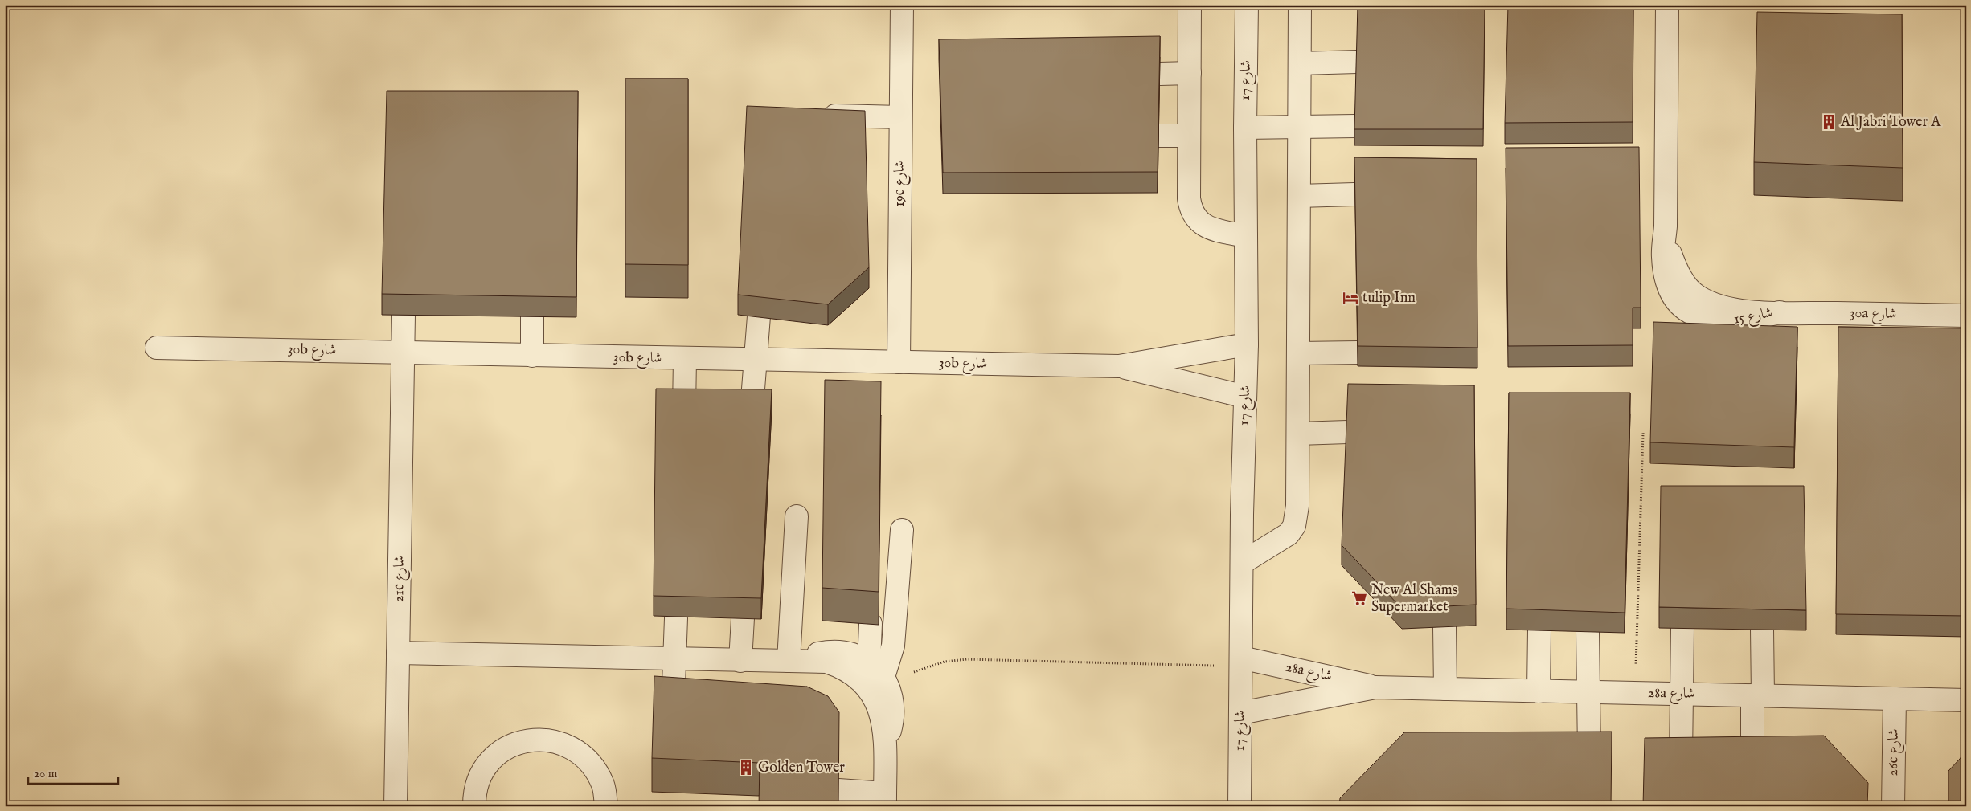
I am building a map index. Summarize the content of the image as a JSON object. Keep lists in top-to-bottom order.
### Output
{
  "streets": {
    "street": [
      "شارع 17",
      "19c شارع",
      "30a شارع",
      "شارع 15",
      "30b شارع",
      "21c شارع",
      "28a شارع",
      "26c شارع"
    ]
  },
  "crossings": [
    ["شارع 17", "30b شارع"],
    ["شارع 17", "28a شارع"],
    ["19c شارع", "30b شارع"],
    ["30a شارع", "شارع 15"],
    ["30b شارع", "21c شارع"],
    ["28a شارع", "26c شارع"]
  ],
  "places": {
    "building": ["Al Jabri Tower A", "Golden Tower"],
    "hotel": ["tulip Inn"],
    "supermarket": ["New Al Shams Supermarket"]
  },
  "scale_bar": "20 m"
}
